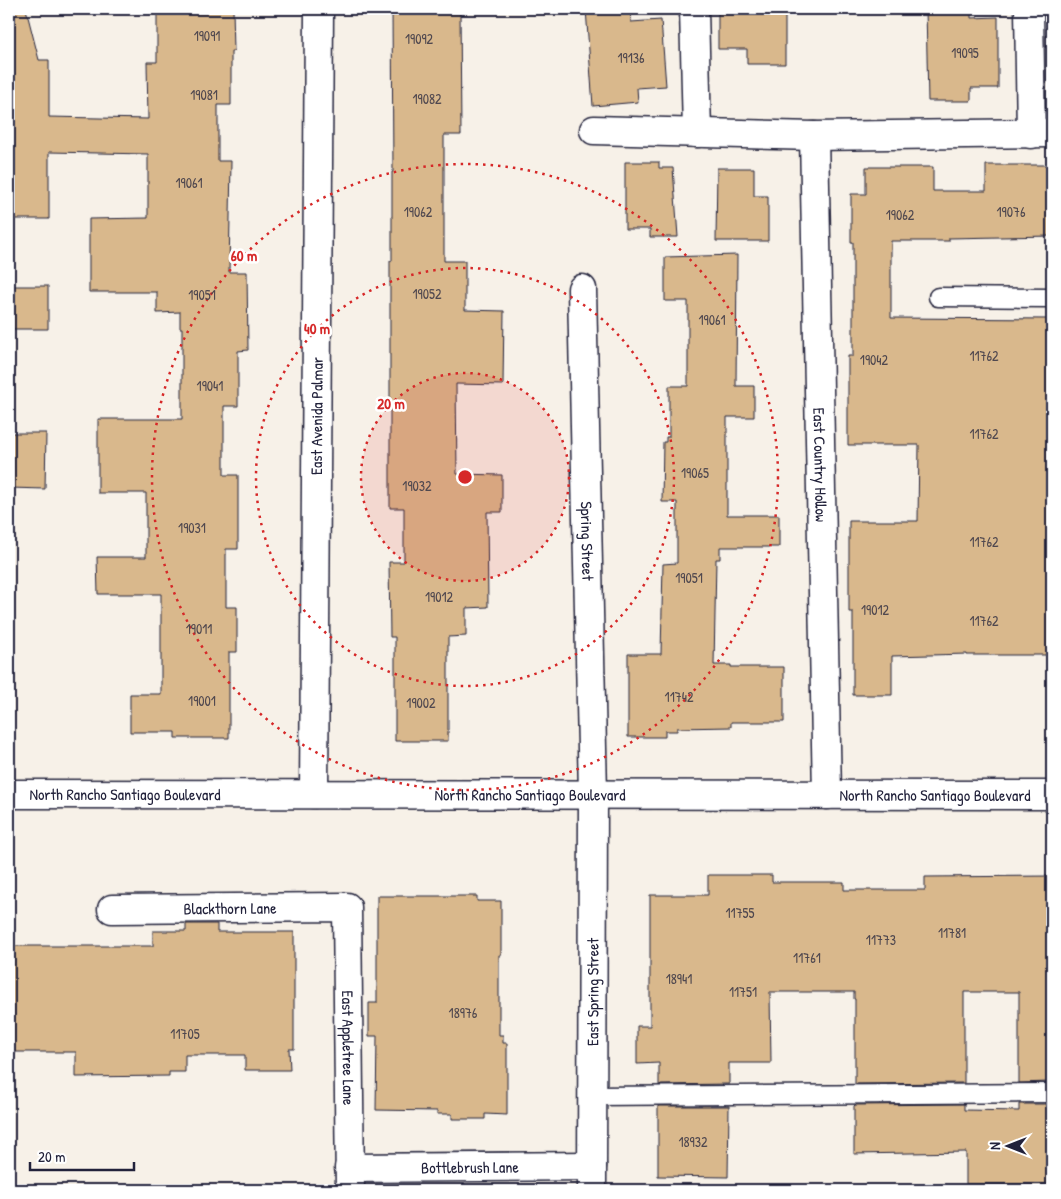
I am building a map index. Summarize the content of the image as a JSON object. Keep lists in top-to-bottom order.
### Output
{
  "streets": {
    "street": [
      "East Avenida Palmar",
      "East Country Hollow",
      "Spring Street",
      "North Rancho Santiago Boulevard",
      "Blackthorn Lane",
      "East Spring Street",
      "East Appletree Lane",
      "Bottlebrush Lane"
    ]
  },
  "crossings": [
    ["East Avenida Palmar", "North Rancho Santiago Boulevard"],
    ["East Country Hollow", "North Rancho Santiago Boulevard"],
    ["Spring Street", "North Rancho Santiago Boulevard"],
    ["Spring Street", "East Spring Street"],
    ["North Rancho Santiago Boulevard", "East Spring Street"],
    ["Blackthorn Lane", "East Appletree Lane"],
    ["East Spring Street", "Bottlebrush Lane"],
    ["East Appletree Lane", "Bottlebrush Lane"]
  ],
  "house_numbers": [
    "19091",
    "19092",
    "19095",
    "19136",
    "19081",
    "19082",
    "19061",
    "19062",
    "19076",
    "19062",
    "19052",
    "19051",
    "19061",
    "11762",
    "19042",
    "19041",
    "11762",
    "19065",
    "19032",
    "19031",
    "11762",
    "19051",
    "19012",
    "19012",
    "11762",
    "19011",
    "11742",
    "19001",
    "19002",
    "11755",
    "11781",
    "11773",
    "11761",
    "18941",
    "11751",
    "18976",
    "11705",
    "18932"
  ],
  "scale_bar": "20 m",
  "north": "left",
  "rings": ["60 m", "40 m", "20 m"]
}
